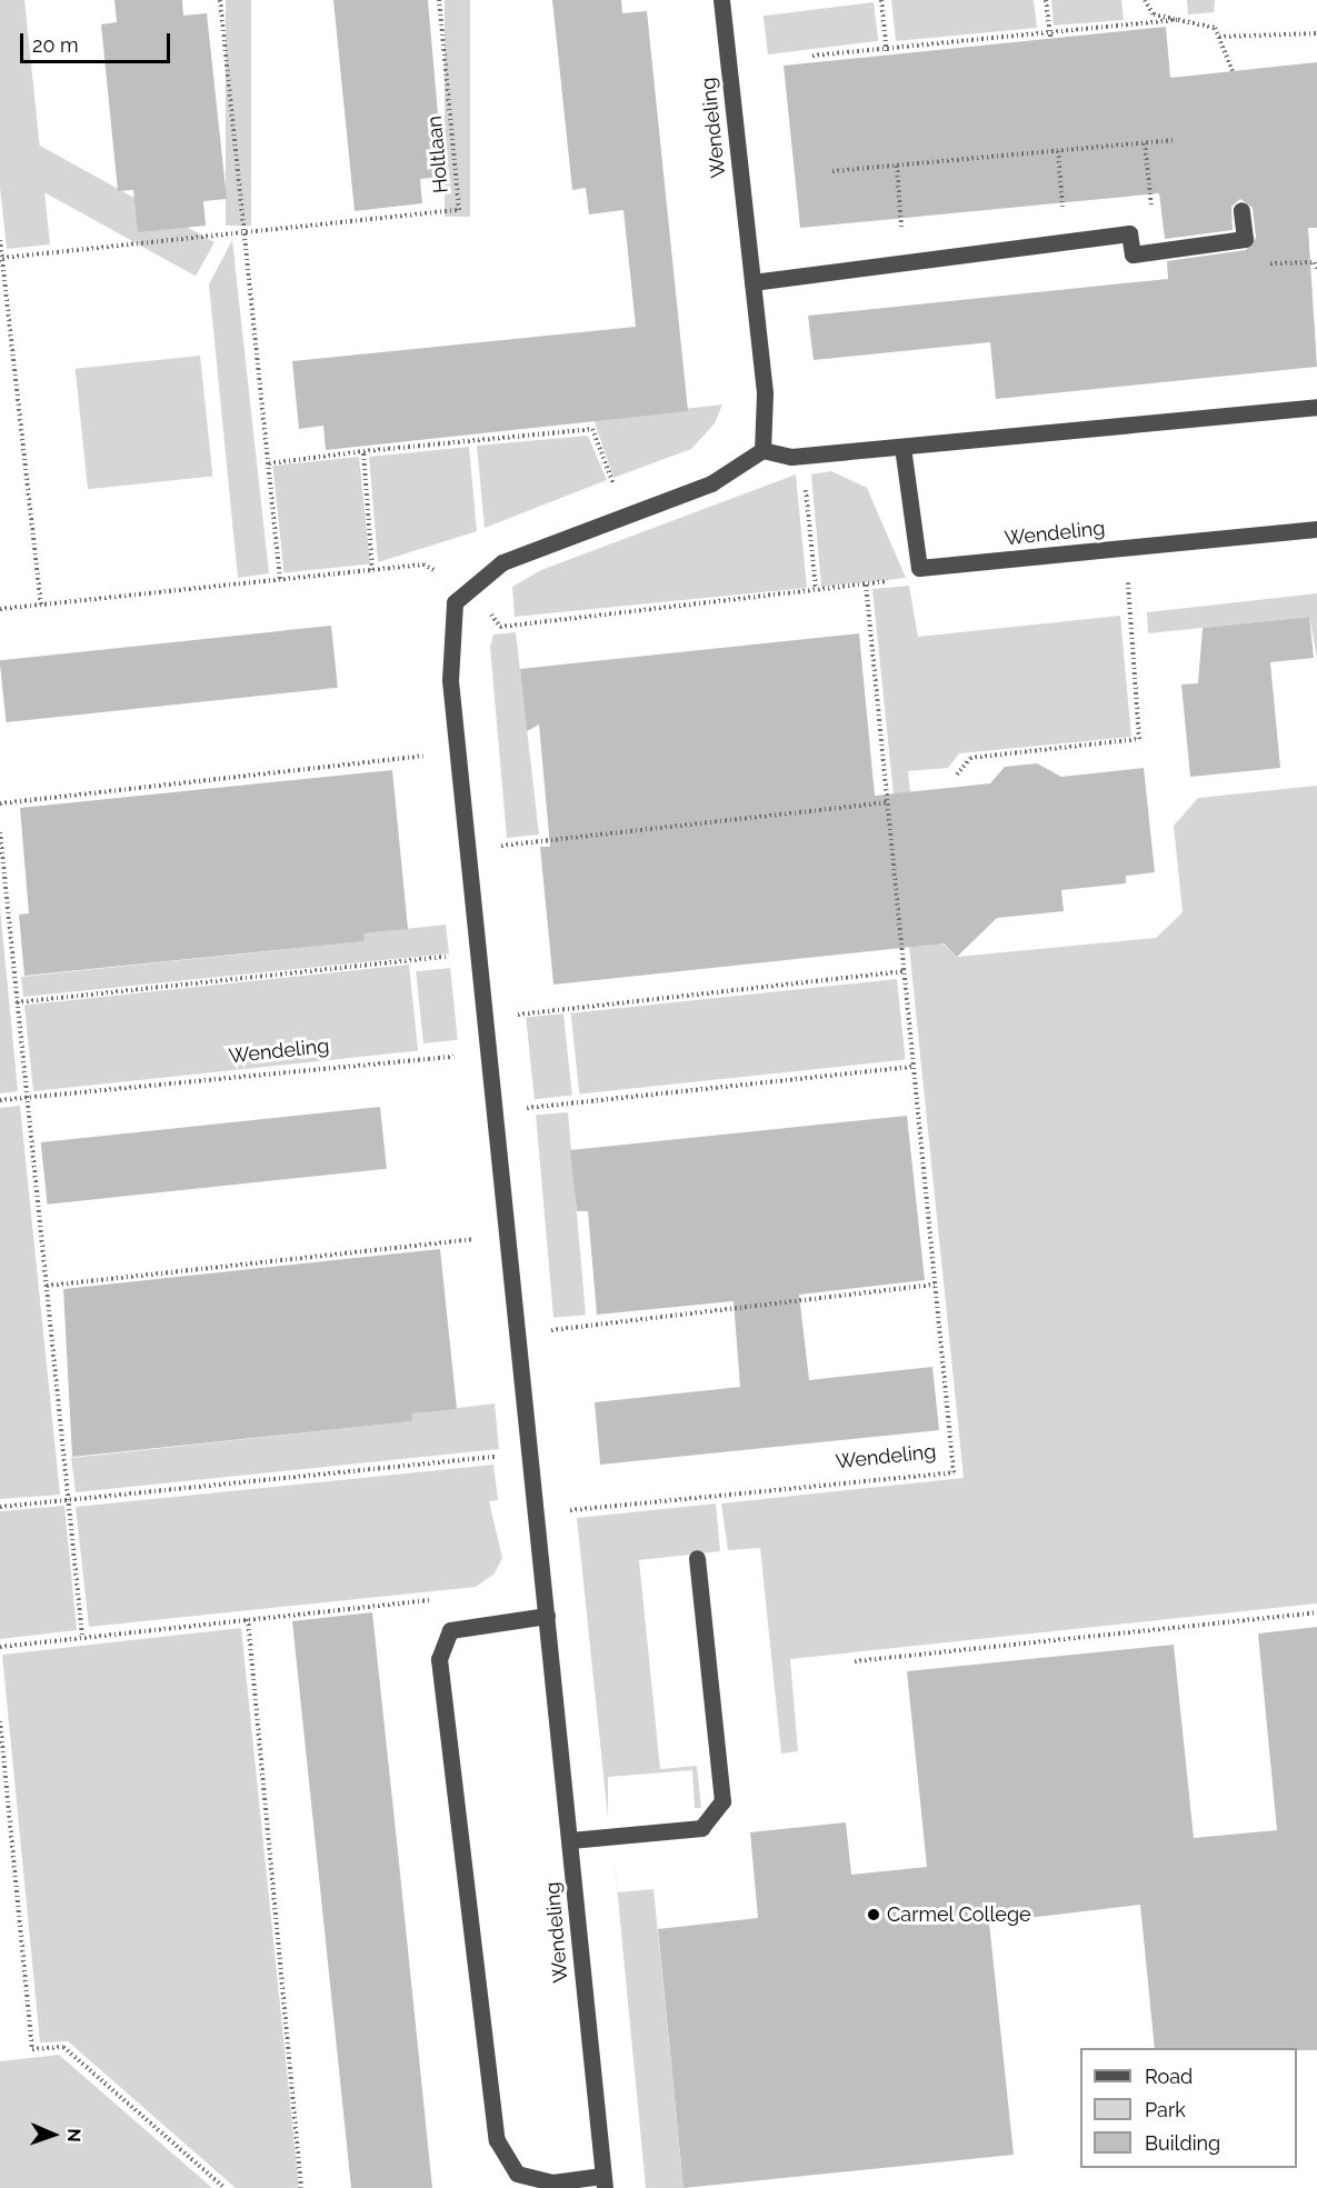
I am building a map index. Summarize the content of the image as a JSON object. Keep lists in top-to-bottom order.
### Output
{
  "streets": {
    "street": ["Wendeling"],
    "path": ["Holtlaan"]
  },
  "places": ["Carmel College"],
  "legend": ["Road", "Park", "Building"],
  "scale_bar": "20 m",
  "north": "right"
}
